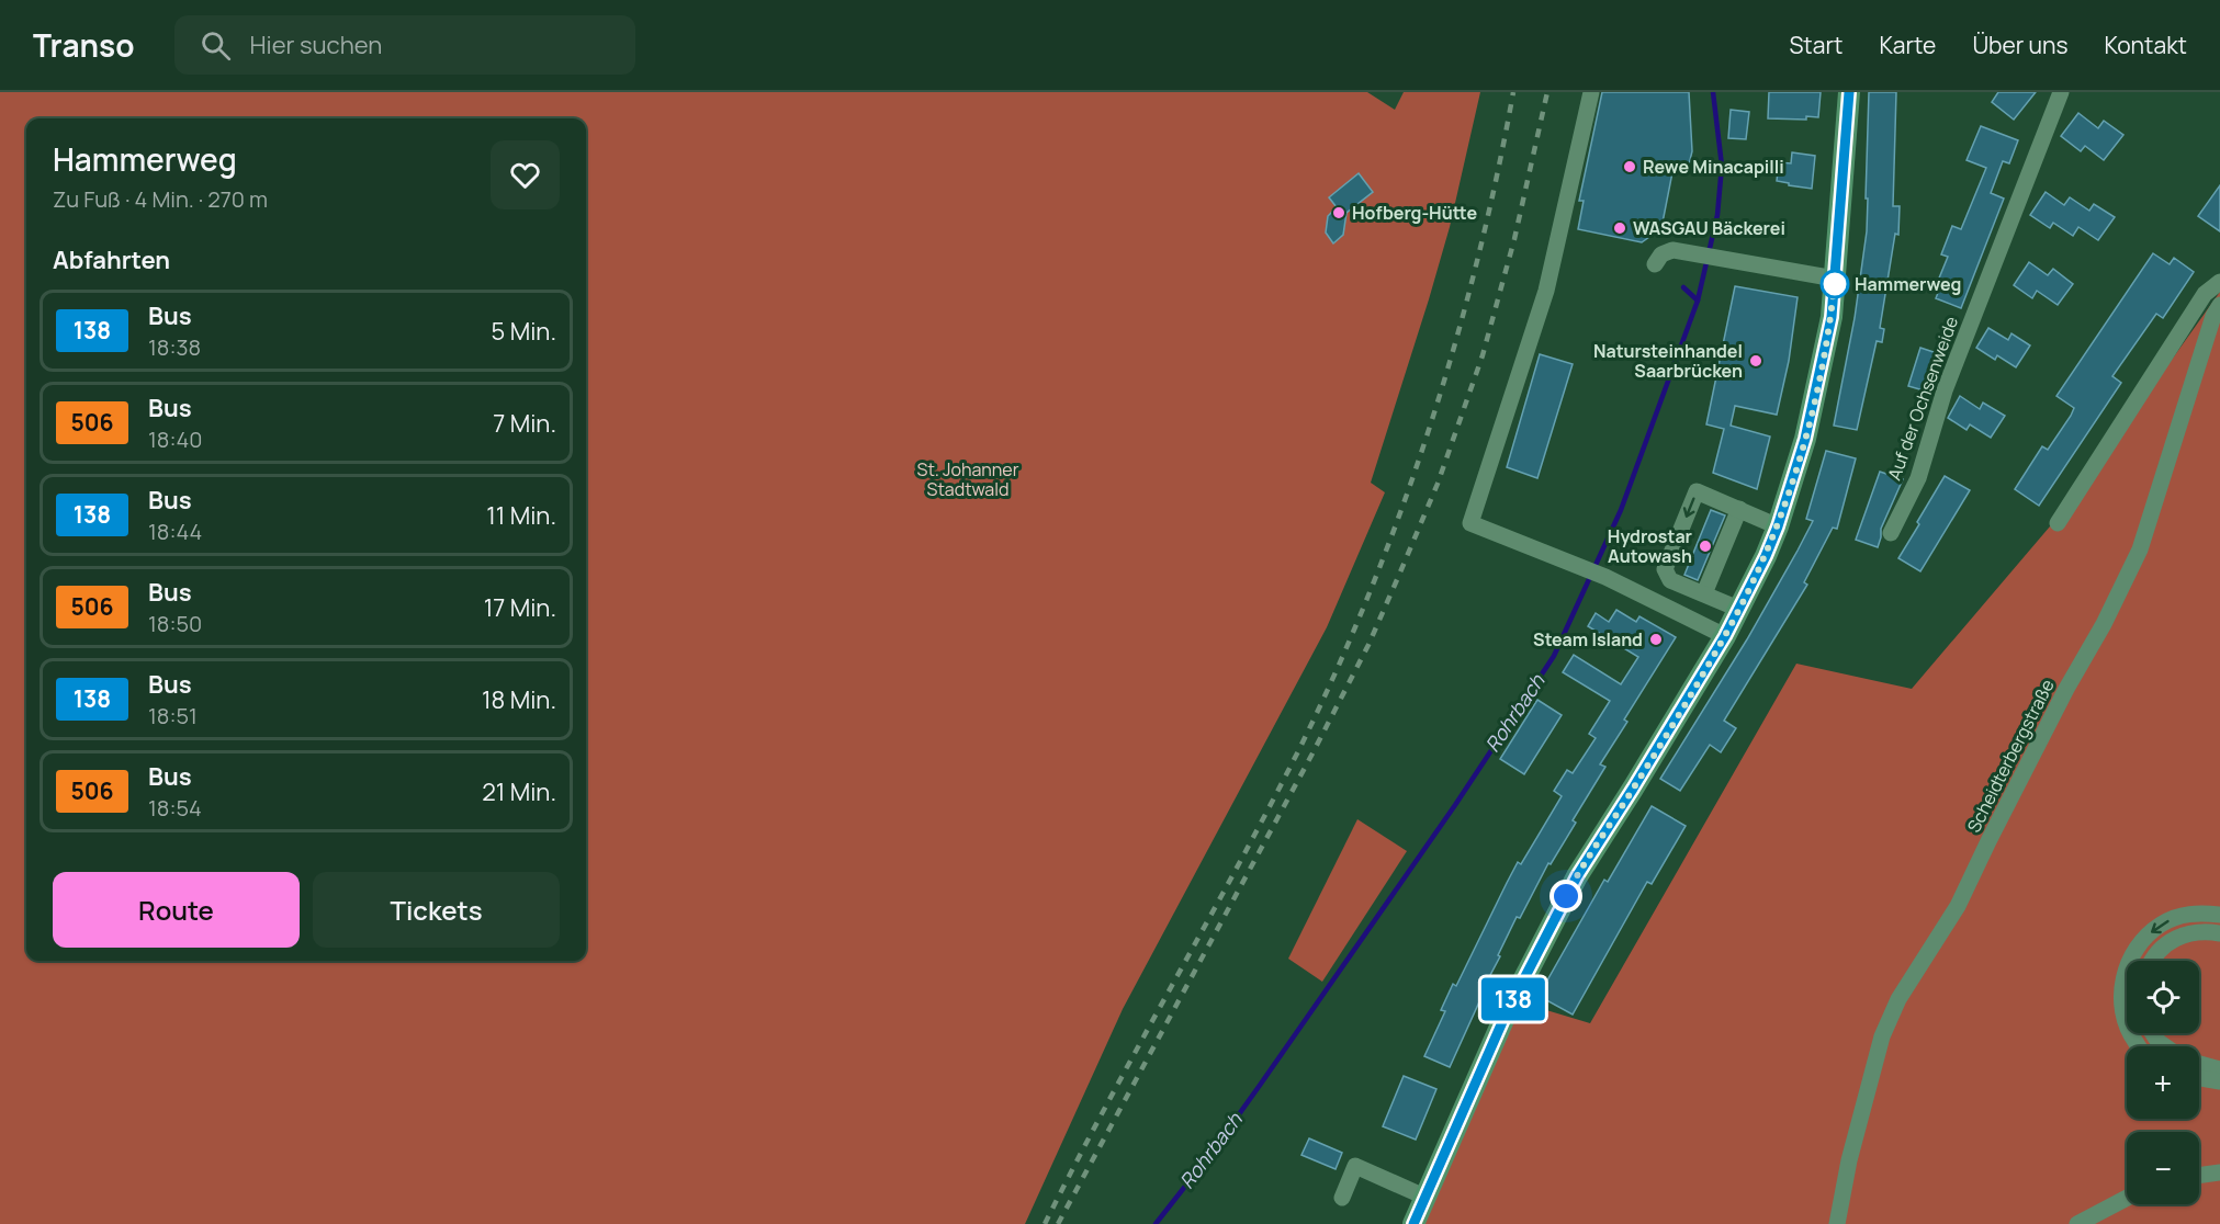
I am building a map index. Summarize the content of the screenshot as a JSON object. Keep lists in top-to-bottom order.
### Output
{
  "streets": {
    "street": ["Auf der Ochsenweide", "Scheidterbergstraße"]
  },
  "water": ["Rohrbach"],
  "parks": ["St. Johanner Stadtwald"],
  "places": [
    "Rewe Minacapilli",
    "Hofberg-Hütte",
    "WASGAU Bäckerei",
    "Hammerweg",
    "Natursteinhandel Saarbrücken",
    "Hydrostar Autowash",
    "Steam Island"
  ],
  "lines": ["bus line 138"],
  "page": {
    "header": "Transo",
    "search": "Hier suchen",
    "nav": [
      "Start",
      "Karte",
      "Über uns",
      "Kontakt"
    ],
    "on_map": "138",
    "heading": [
      ["Hammerweg", "Zu Fuß · 4 Min. · 270 m"],
      "Abfahrten"
    ],
    "list": [
      {
        "mark": "138",
        "name": "Bus",
        "note": "18:38",
        "value": "5 Min."
      },
      {
        "mark": "506",
        "name": "Bus",
        "note": "18:40",
        "value": "7 Min."
      },
      {
        "mark": "138",
        "name": "Bus",
        "note": "18:44",
        "value": "11 Min."
      },
      {
        "mark": "506",
        "name": "Bus",
        "note": "18:50",
        "value": "17 Min."
      },
      {
        "mark": "138",
        "name": "Bus",
        "note": "18:51",
        "value": "18 Min."
      },
      {
        "mark": "506",
        "name": "Bus",
        "note": "18:54",
        "value": "21 Min."
      }
    ],
    "buttons": ["Route", "Tickets"],
    "map_buttons": ["+", "−"]
  }
}
